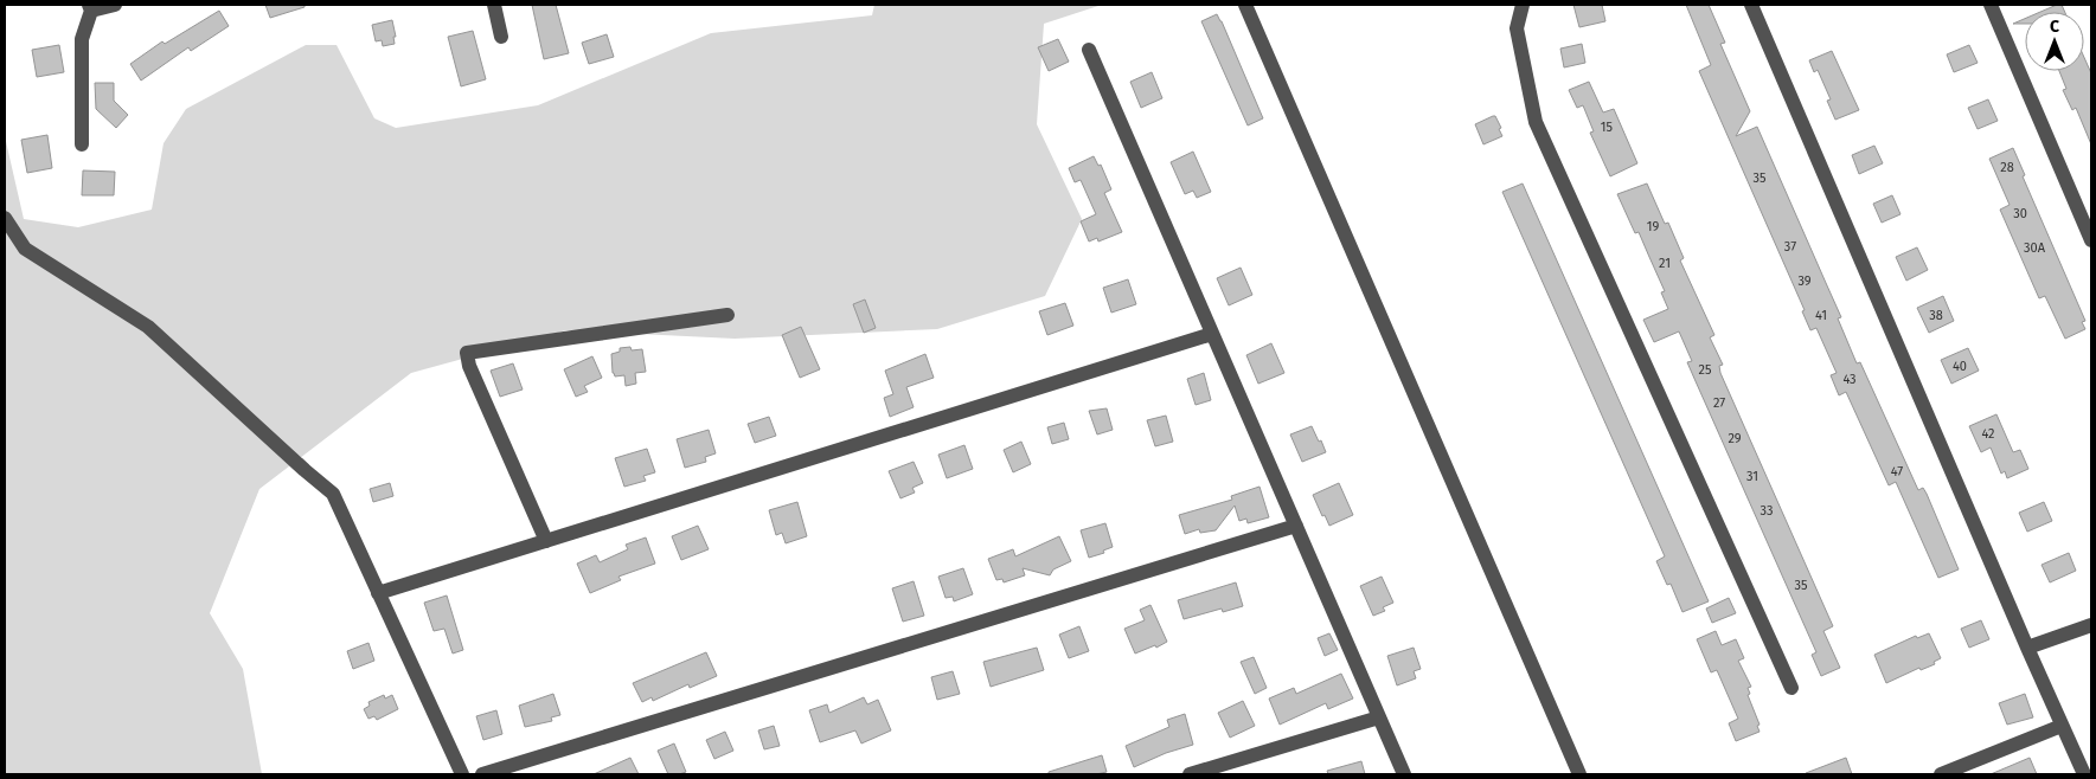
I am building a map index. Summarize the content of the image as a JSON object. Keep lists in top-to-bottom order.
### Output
{
  "house_numbers": [
    "15",
    "28",
    "35",
    "30",
    "19",
    "37",
    "30А",
    "21",
    "39",
    "41",
    "38",
    "40",
    "25",
    "43",
    "27",
    "42",
    "29",
    "47",
    "31",
    "33",
    "35"
  ],
  "north": "top"
}
